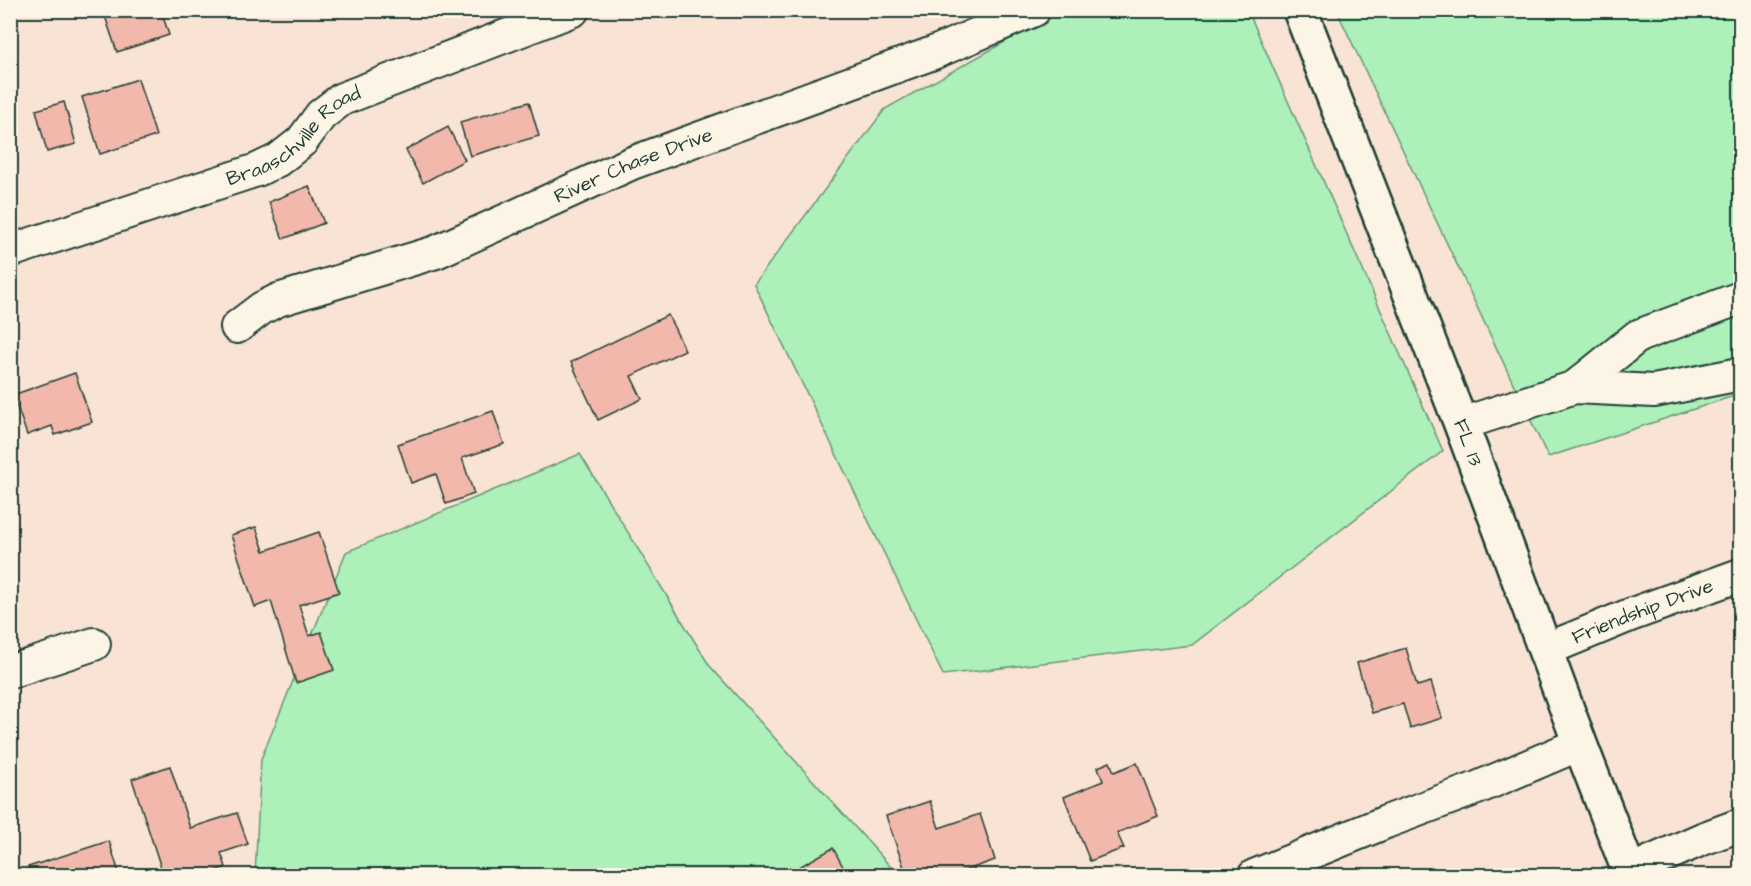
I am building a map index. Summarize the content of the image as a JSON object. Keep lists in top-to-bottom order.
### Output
{
  "streets": {
    "main road": ["FL 13"],
    "street": ["Braaschville Road", "River Chase Drive", "Friendship Drive"]
  },
  "crossings": [
    ["FL 13", "Friendship Drive"]
  ]
}
